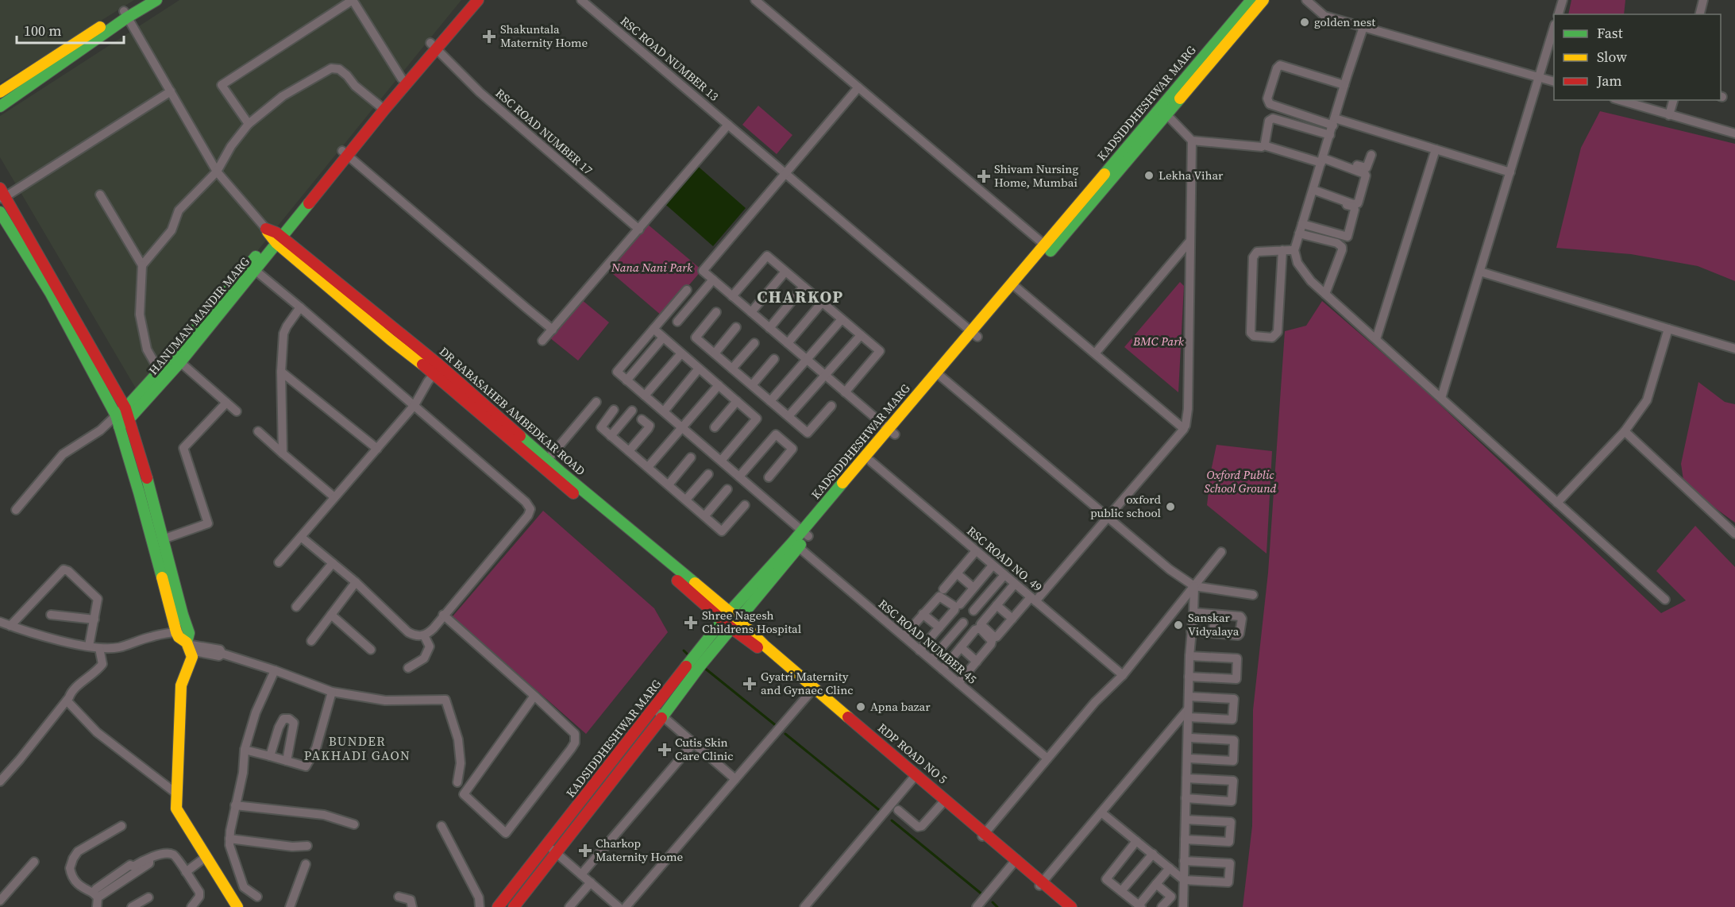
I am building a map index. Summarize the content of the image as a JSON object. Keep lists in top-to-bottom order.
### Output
{
  "streets": {
    "main road": [
      "KADSIDDHESHWAR MARG",
      "HANUMAN MANDIR MARG",
      "DR BABASAHEB AMBEDKAR ROAD",
      "RDP ROAD NO 5"
    ],
    "street": [
      "RSC ROAD NUMBER 13",
      "RSC ROAD NUMBER 17",
      "RSC ROAD NO. 49",
      "RSC ROAD NUMBER 45"
    ]
  },
  "crossings": [
    ["RSC ROAD NUMBER 13", "KADSIDDHESHWAR MARG"],
    ["KADSIDDHESHWAR MARG", "DR BABASAHEB AMBEDKAR ROAD"],
    ["KADSIDDHESHWAR MARG", "RSC ROAD NO. 49"],
    ["KADSIDDHESHWAR MARG", "RSC ROAD NUMBER 45"],
    ["KADSIDDHESHWAR MARG", "RDP ROAD NO 5"],
    ["HANUMAN MANDIR MARG", "DR BABASAHEB AMBEDKAR ROAD"],
    ["DR BABASAHEB AMBEDKAR ROAD", "RDP ROAD NO 5"]
  ],
  "districts": ["CHARKOP", "BUNDER PAKHADI GAON"],
  "parks": ["Nana Nani Park", "BMC Park", "Oxford Public School Ground"],
  "places": {
    "other": [
      "golden nest",
      "Lekha Vihar",
      "oxford public school",
      "Sanskar Vidyalaya",
      "Apna bazar"
    ],
    "health": [
      "Shakuntala Maternity Home",
      "Shivam Nursing Home, Mumbai",
      "Shree Nagesh Childrens Hospital",
      "Gyatri Maternity and Gynaec Clinc",
      "Cutis Skin Care Clinic",
      "Charkop Maternity Home"
    ]
  },
  "legend": ["Fast", "Slow", "Jam"],
  "scale_bar": "100 m"
}
